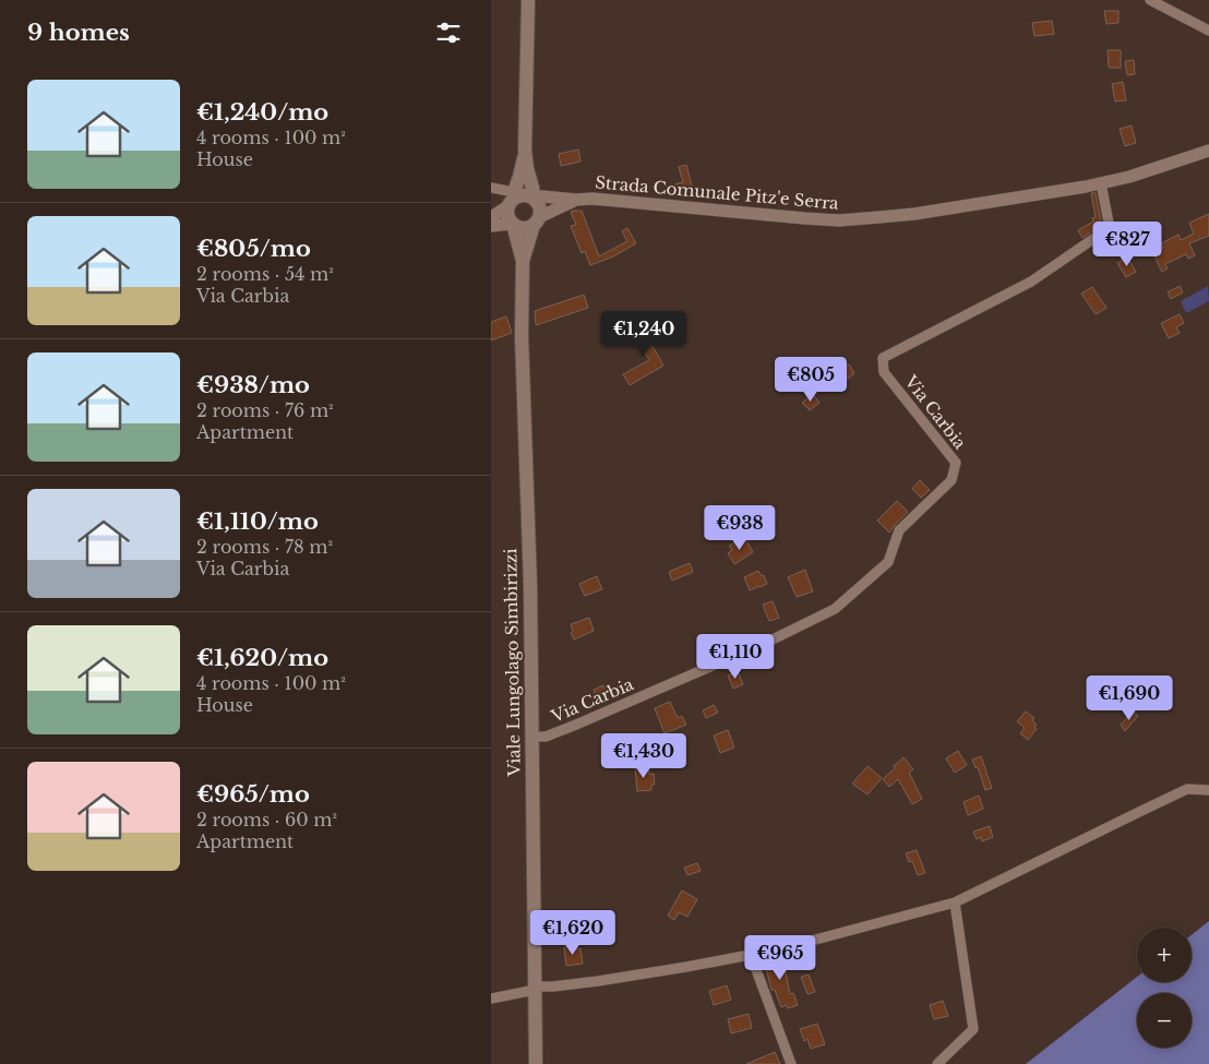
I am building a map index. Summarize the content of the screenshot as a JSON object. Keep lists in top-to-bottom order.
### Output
{
  "streets": {
    "main road": ["Viale Lungolago Simbirizzi"],
    "street": ["Strada Comunale Pitz'e Serra", "Via Carbia"]
  },
  "crossings": [
    ["Strada Comunale Pitz'e Serra", "Via Carbia"],
    ["Strada Comunale Pitz'e Serra", "Viale Lungolago Simbirizzi"],
    ["Via Carbia", "Viale Lungolago Simbirizzi"]
  ],
  "page": {
    "heading": "9 homes",
    "list": [
      {
        "name": "€1,240/mo",
        "note": "4 rooms · 100 m² · House"
      },
      {
        "name": "€805/mo",
        "note": "2 rooms · 54 m² · Via Carbia"
      },
      {
        "name": "€938/mo",
        "note": "2 rooms · 76 m² · Apartment"
      },
      {
        "name": "€1,110/mo",
        "note": "2 rooms · 78 m² · Via Carbia"
      },
      {
        "name": "€1,620/mo",
        "note": "4 rooms · 100 m² · House"
      },
      {
        "name": "€965/mo",
        "note": "2 rooms · 60 m² · Apartment"
      }
    ],
    "price": [
      "€827",
      "€1,240",
      "€805",
      "€938",
      "€1,110",
      "€1,690",
      "€1,430",
      "€1,620",
      "€965"
    ],
    "map_buttons": ["+", "−"]
  }
}
